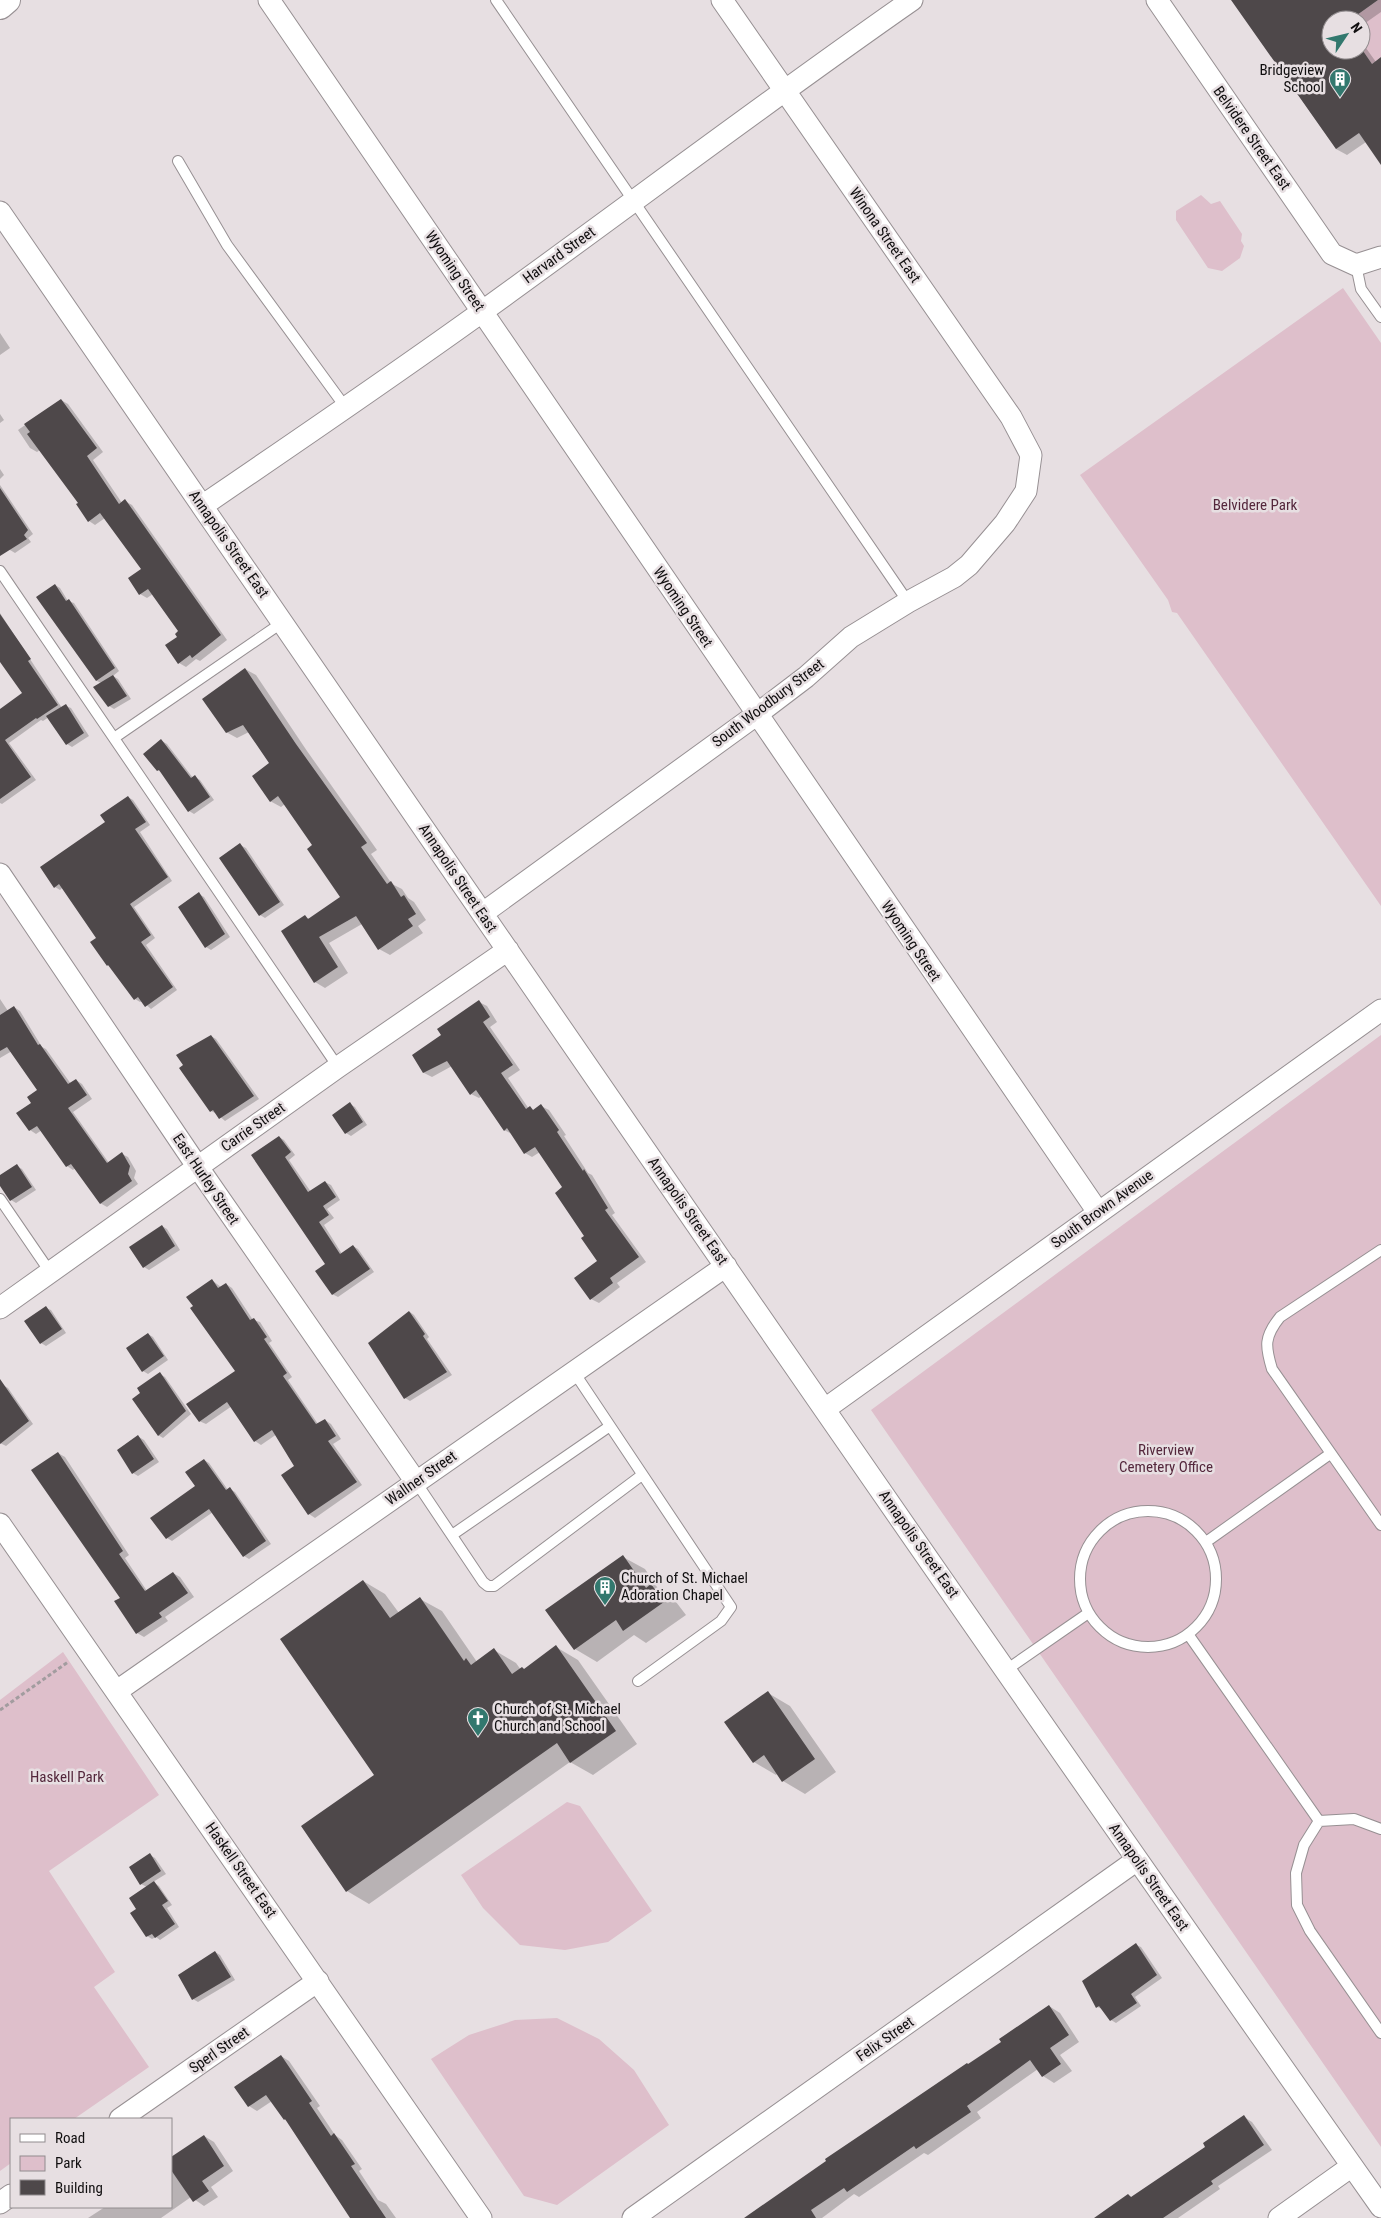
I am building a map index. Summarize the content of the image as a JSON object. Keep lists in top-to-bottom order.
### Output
{
  "streets": {
    "street": [
      "Belvidere Street East",
      "Winona Street East",
      "Harvard Street",
      "Wyoming Street",
      "Annapolis Street East",
      "South Woodbury Street",
      "Carrie Street",
      "East Hurley Street",
      "South Brown Avenue",
      "Wallner Street",
      "Haskell Street East",
      "Felix Street",
      "Sperl Street"
    ]
  },
  "crossings": [
    ["Winona Street East", "Harvard Street"],
    ["Winona Street East", "South Woodbury Street"],
    ["Harvard Street", "Wyoming Street"],
    ["Harvard Street", "Annapolis Street East"],
    ["Wyoming Street", "South Woodbury Street"],
    ["Wyoming Street", "South Brown Avenue"],
    ["Annapolis Street East", "South Woodbury Street"],
    ["Annapolis Street East", "Carrie Street"],
    ["Annapolis Street East", "South Brown Avenue"],
    ["Annapolis Street East", "Wallner Street"],
    ["Annapolis Street East", "Felix Street"],
    ["Carrie Street", "East Hurley Street"],
    ["East Hurley Street", "Wallner Street"],
    ["Wallner Street", "Haskell Street East"],
    ["Haskell Street East", "Sperl Street"]
  ],
  "parks": ["Belvidere Park", "Riverview Cemetery Office", "Haskell Park"],
  "places": {
    "building": ["Bridgeview School", "Church of St. Michael Adoration Chapel"],
    "church": ["Church of St. Michael Church and School"]
  },
  "legend": ["Road", "Park", "Building"],
  "north": "top right"
}
